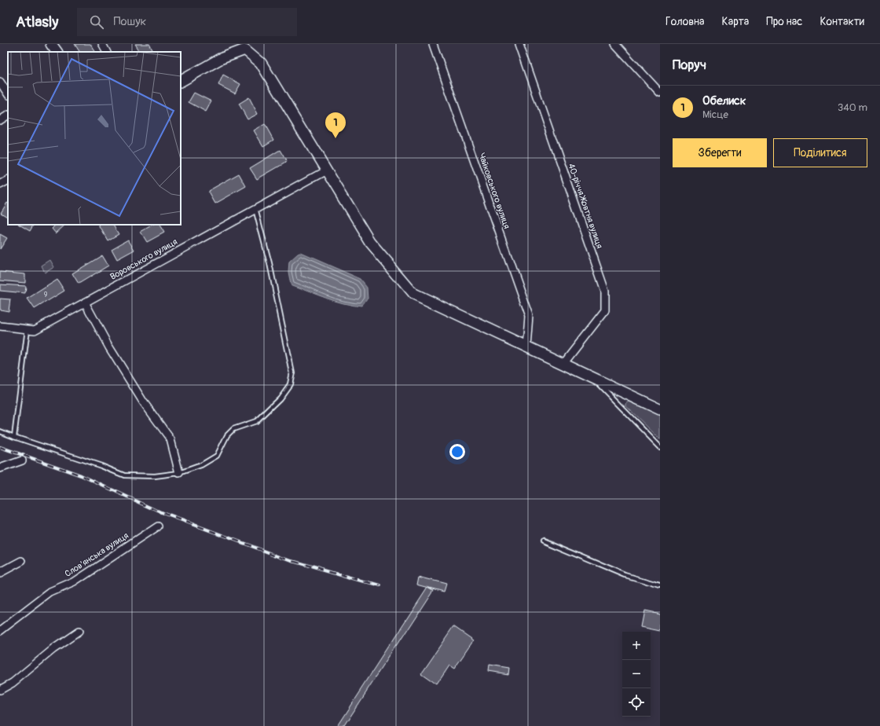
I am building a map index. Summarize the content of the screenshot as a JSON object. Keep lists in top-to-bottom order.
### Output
{
  "streets": {
    "street": [
      "Чайковського вулиця",
      "40-річчя Жовтня вулиця",
      "Воровського вулиця",
      "Слов’янська вулиця"
    ]
  },
  "house_numbers": ["9"],
  "page": {
    "header": "Atlasly",
    "search": "Пошук",
    "nav": [
      "Головна",
      "Карта",
      "Про нас",
      "Контакти"
    ],
    "heading": "Поруч",
    "list": [
      {
        "mark": "1",
        "name": "Обелиск",
        "note": "Місце",
        "value": "340 m"
      }
    ],
    "pins": "1",
    "buttons": ["Зберегти", "Поділитися"],
    "map_buttons": ["+", "−"]
  }
}
